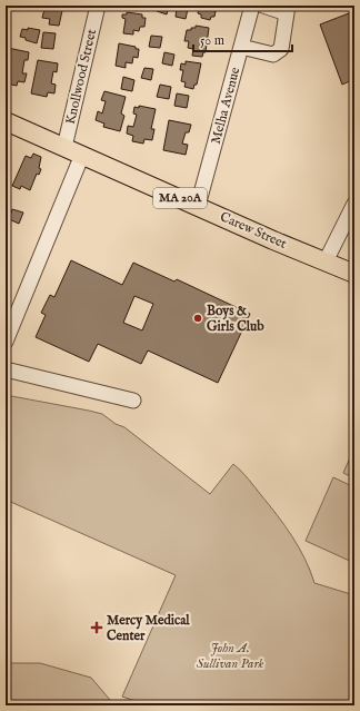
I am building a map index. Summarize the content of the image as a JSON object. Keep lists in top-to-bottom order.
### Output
{
  "streets": {
    "main road": ["MA 20A", "Carew Street"],
    "street": ["Knollwood Street", "Melha Avenue"]
  },
  "crossings": [
    ["Knollwood Street", "Carew Street"],
    ["Melha Avenue", "Carew Street"]
  ],
  "parks": ["John A. Sullivan Park"],
  "places": {
    "other": ["Boys & Girls Club"],
    "health": ["Mercy Medical Center"]
  },
  "scale_bar": "50 m"
}
